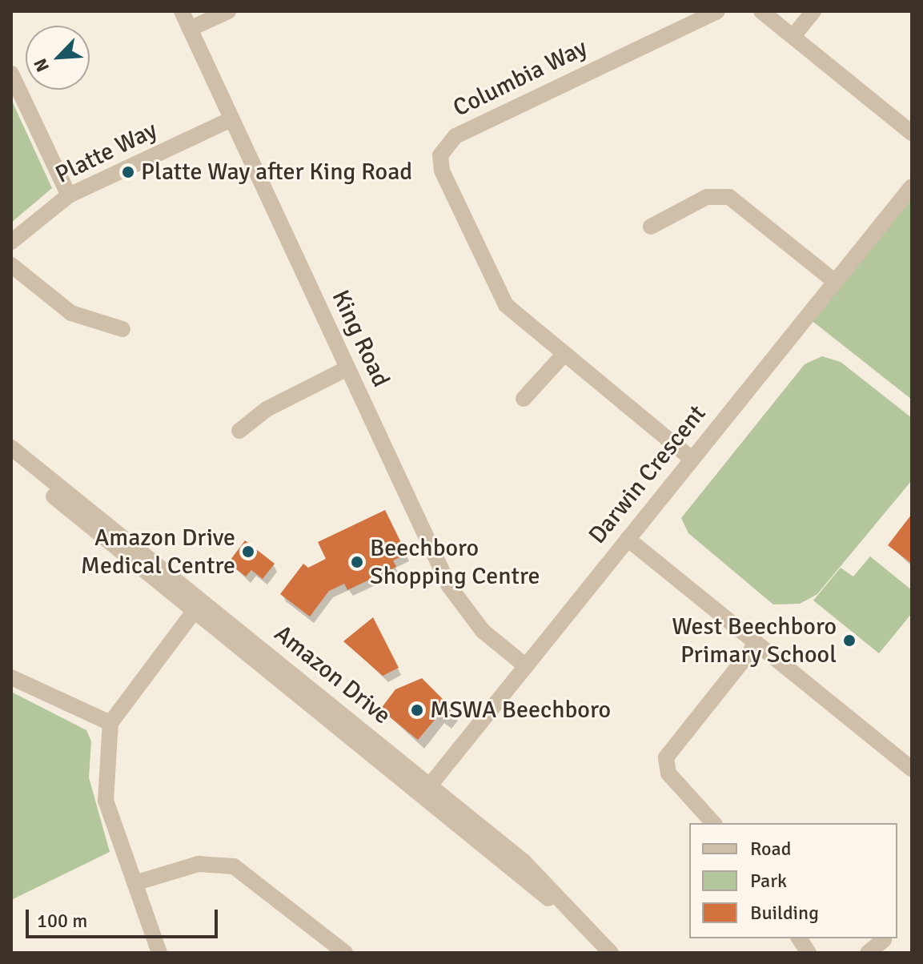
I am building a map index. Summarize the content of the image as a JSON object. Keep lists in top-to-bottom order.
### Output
{
  "streets": {
    "street": [
      "Columbia Way",
      "Platte Way",
      "King Road",
      "Darwin Crescent",
      "Amazon Drive"
    ]
  },
  "crossings": [
    ["Columbia Way", "Darwin Crescent"],
    ["Platte Way", "King Road"],
    ["King Road", "Darwin Crescent"],
    ["Darwin Crescent", "Amazon Drive"]
  ],
  "places": [
    "Platte Way after King Road",
    "Amazon Drive Medical Centre",
    "Beechboro Shopping Centre",
    "West Beechboro Primary School",
    "MSWA Beechboro"
  ],
  "legend": ["Road", "Park", "Building"],
  "scale_bar": "100 m",
  "north": "bottom left"
}
